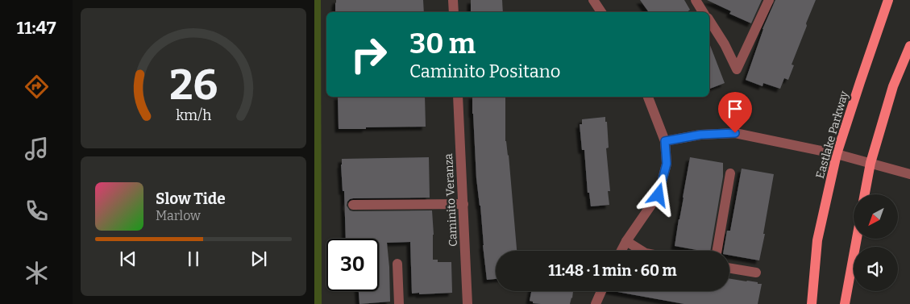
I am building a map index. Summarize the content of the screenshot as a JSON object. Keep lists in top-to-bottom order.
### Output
{
  "streets": {
    "main road": ["Eastlake Parkway"],
    "street": ["Caminito Veranza"]
  },
  "north": "bottom left",
  "page": {
    "tabs": "11:47",
    "turn": ["30 m", "Caminito Positano"],
    "song": ["Slow Tide", "Marlow"],
    "limit": "30",
    "trip": "11:48 · 1 min · 60 m",
    "gauge": ["26", "km/h"]
  }
}
